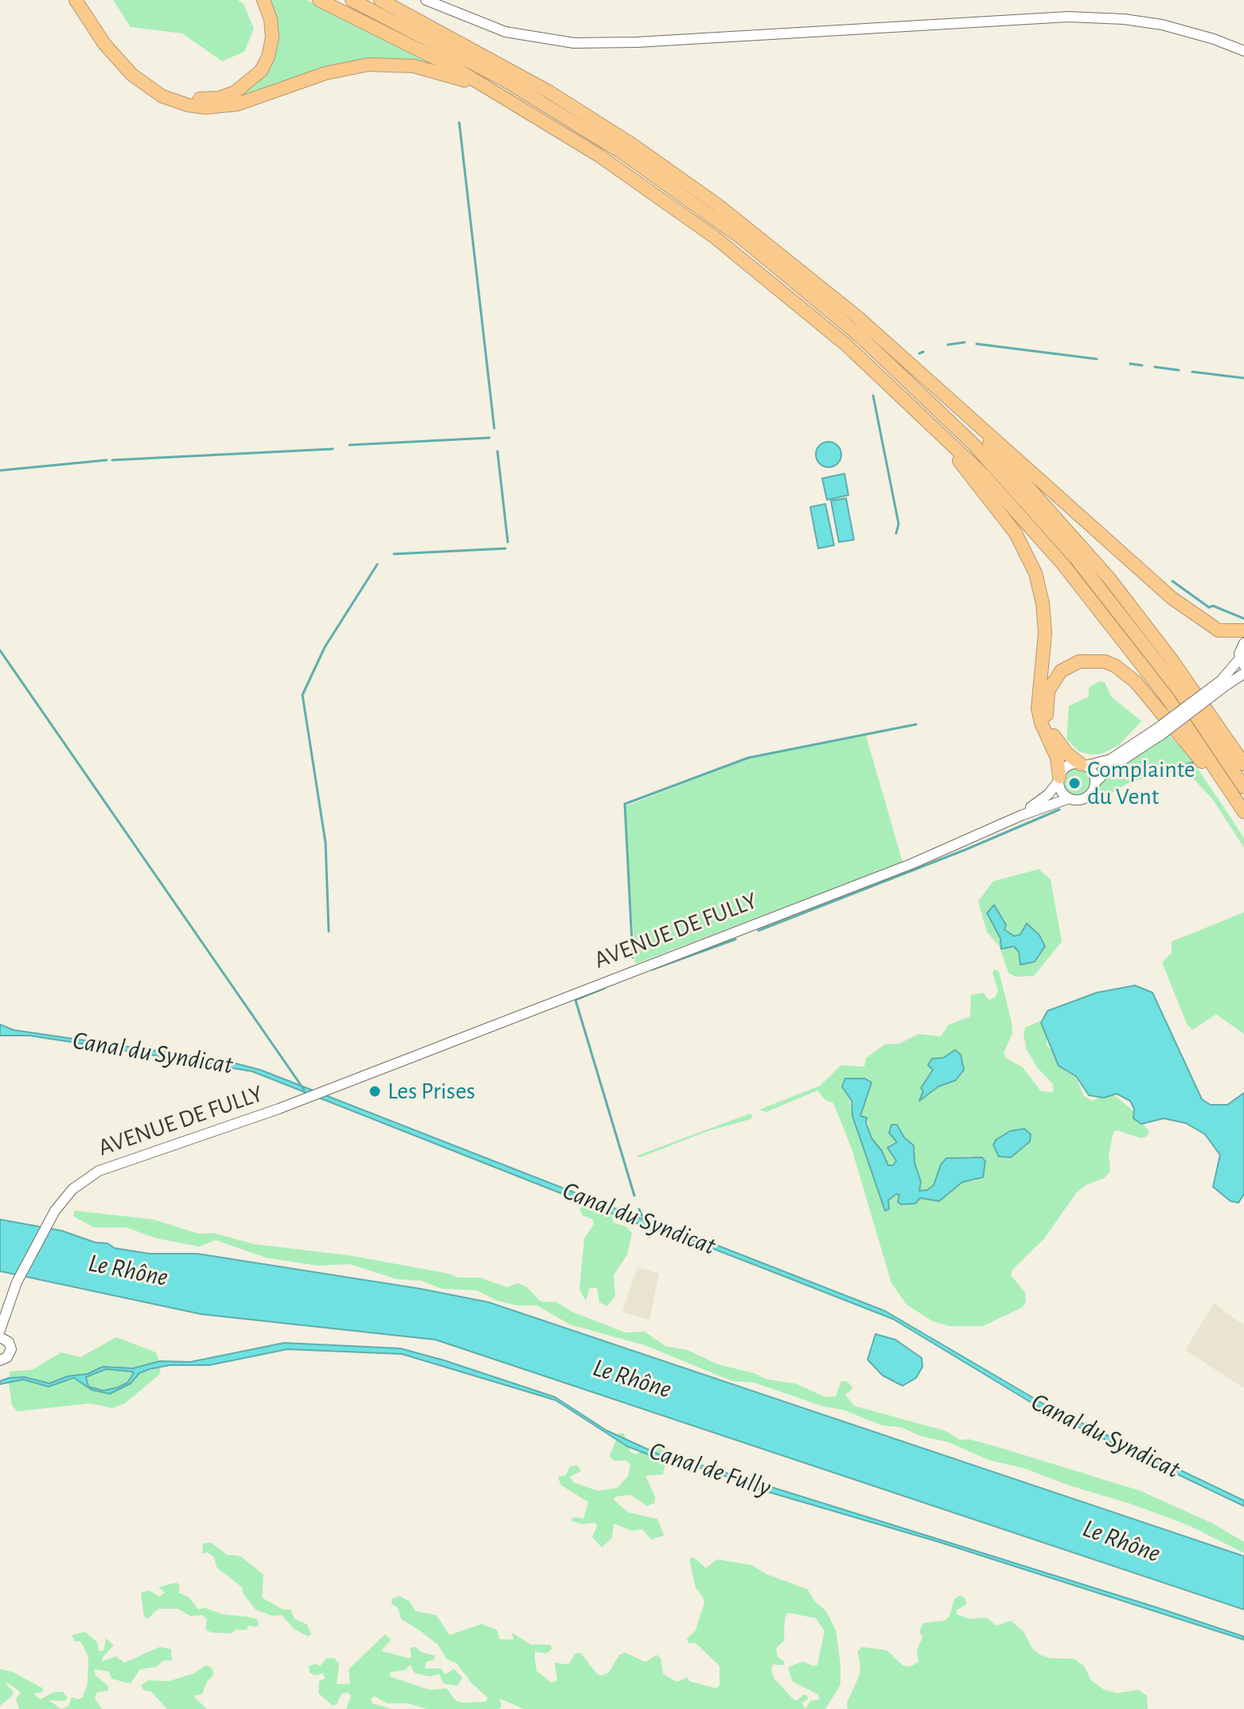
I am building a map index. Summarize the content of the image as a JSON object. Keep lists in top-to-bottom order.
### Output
{
  "streets": {
    "main road": ["AVENUE DE FULLY"]
  },
  "water": ["Canal du Syndicat", "Le Rhône", "Canal de Fully"],
  "places": ["Complainte du Vent", "Les Prises"]
}
